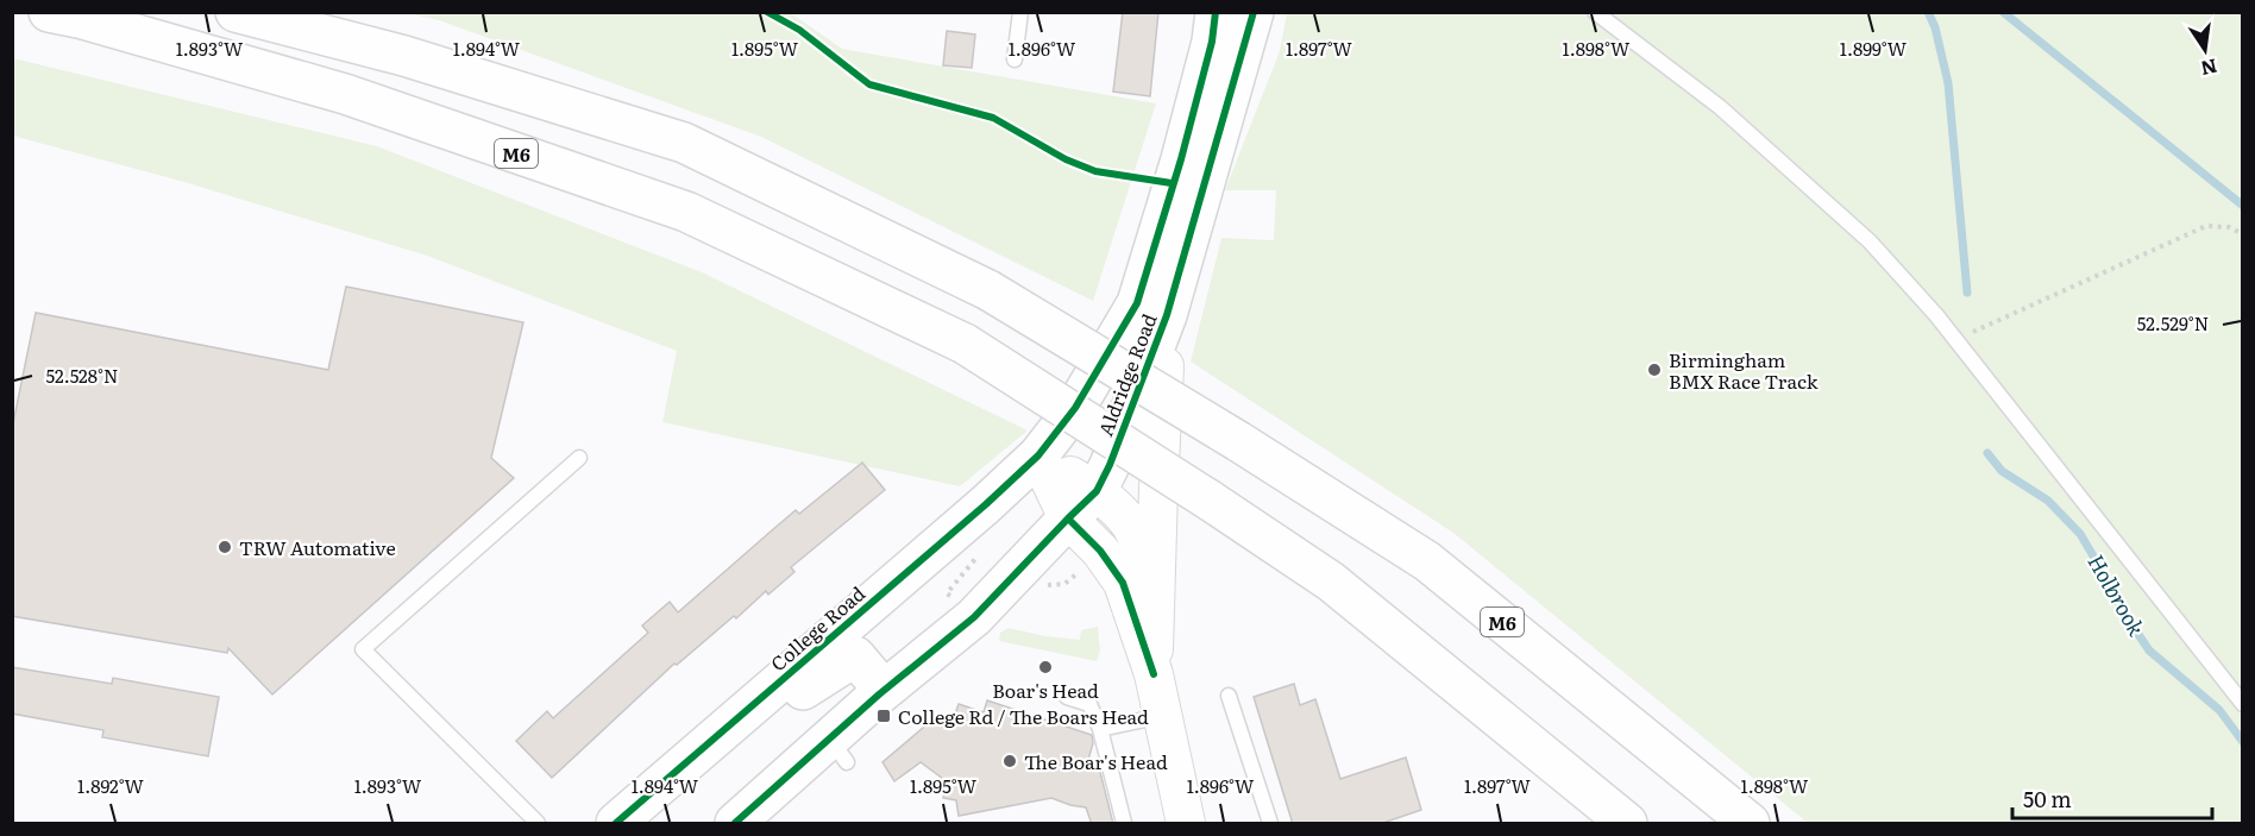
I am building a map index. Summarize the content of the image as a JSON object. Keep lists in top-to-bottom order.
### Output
{
  "streets": {
    "main road": ["M6", "Aldridge Road", "College Road"]
  },
  "crossings": [
    ["Aldridge Road", "College Road"]
  ],
  "water": ["Holbrook"],
  "places": {
    "other": [
      "Birmingham BMX Race Track",
      "TRW Automative",
      "Boar's Head",
      "The Boar's Head"
    ],
    "transit": ["College Rd / The Boars Head"]
  },
  "scale_bar": "50 m",
  "north": "bottom",
  "coordinates": [
    "1.893°W",
    "1.894°W",
    "1.895°W",
    "1.896°W",
    "1.897°W",
    "1.898°W",
    "1.899°W",
    "52.529°N",
    "52.528°N",
    "1.892°W"
  ]
}
